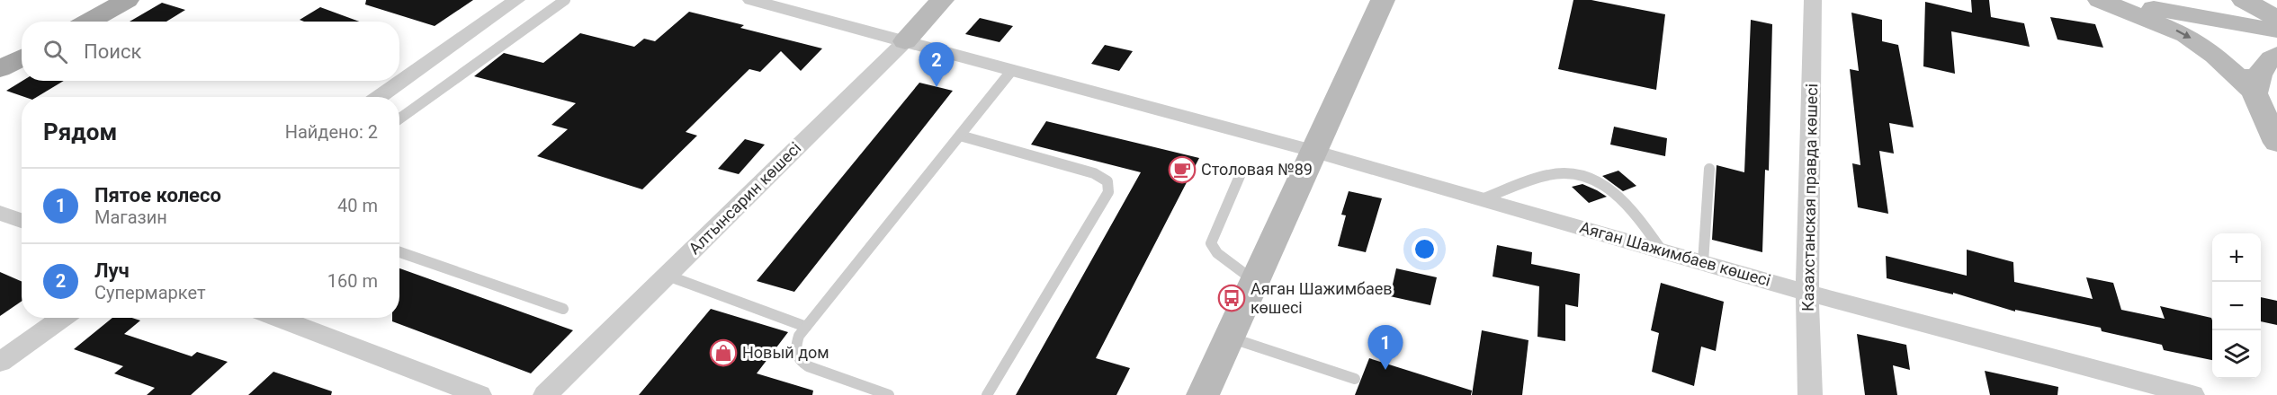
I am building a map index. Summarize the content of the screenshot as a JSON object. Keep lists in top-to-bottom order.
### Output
{
  "streets": {
    "main road": ["Алтынсарин көшесі"],
    "street": ["Казахстанская правда көшесі", "Аяган Шажимбаев көшесі"]
  },
  "crossings": [
    ["Казахстанская правда көшесі", "Аяган Шажимбаев көшесі"],
    ["Алтынсарин көшесі", "Аяган Шажимбаев көшесі"]
  ],
  "places": {
    "cafe": ["Столовая №89"],
    "bus stop": ["Аяган Шажимбаев көшесі"],
    "shop": ["Новый дом"]
  },
  "page": {
    "search": "Поиск",
    "pins": ["2", "1"],
    "heading": ["Рядом", "Найдено: 2"],
    "list": [
      {
        "mark": "1",
        "name": "Пятое колесо",
        "note": "Магазин",
        "value": "40 m"
      },
      {
        "mark": "2",
        "name": "Луч",
        "note": "Супермаркет",
        "value": "160 m"
      }
    ],
    "map_buttons": ["+", "−"]
  }
}
